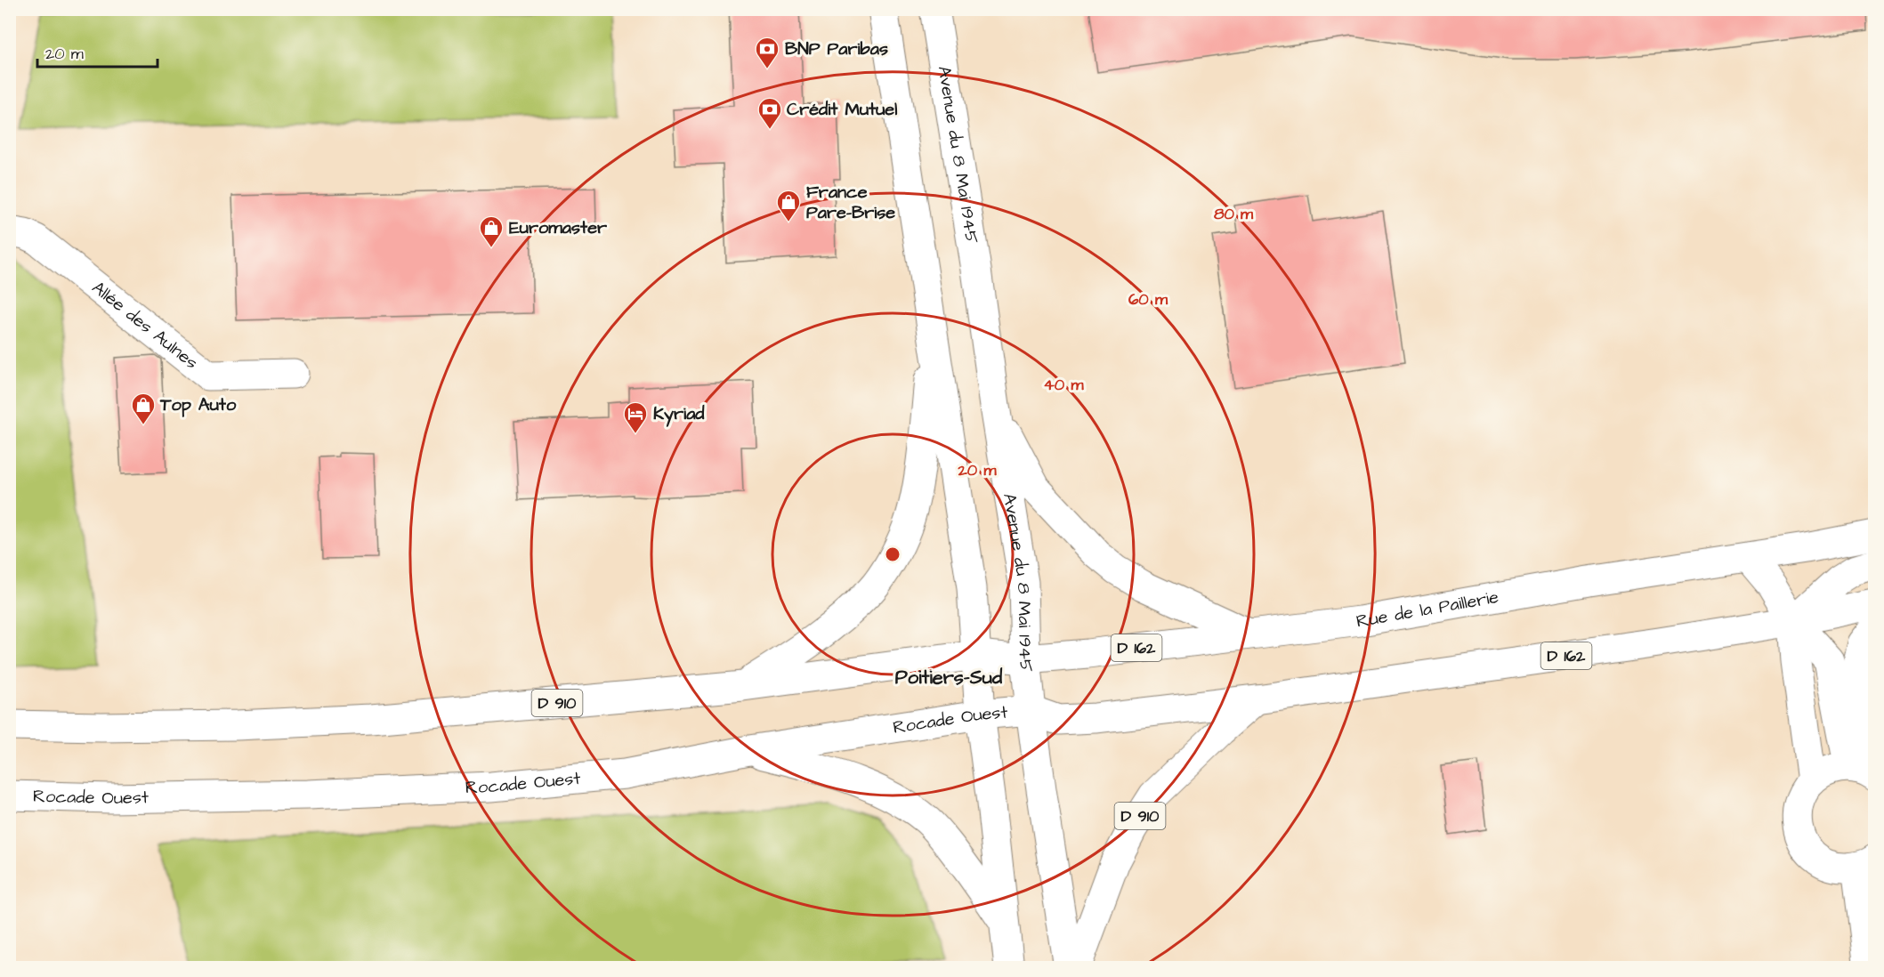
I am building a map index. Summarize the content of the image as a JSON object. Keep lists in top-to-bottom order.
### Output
{
  "streets": {
    "main road": [
      "Avenue du 8 Mai 1945",
      "Allée des Aulnes",
      "Rue de la Paillerie",
      "D 162",
      "D 910",
      "Rocade Ouest"
    ]
  },
  "crossings": [
    ["Avenue du 8 Mai 1945", "Rue de la Paillerie"],
    ["Avenue du 8 Mai 1945", "D 162"],
    ["Avenue du 8 Mai 1945", "Rocade Ouest"],
    ["Rue de la Paillerie", "D 910"],
    ["D 162", "D 910"],
    ["D 162", "Rocade Ouest"]
  ],
  "districts": ["Poitiers-Sud"],
  "places": {
    "bank": ["BNP Paribas", "Crédit Mutuel"],
    "shop": ["France Pare-Brise", "Euromaster", "Top Auto"],
    "hotel": ["Kyriad"]
  },
  "scale_bar": "20 m",
  "rings": [
    "80 m",
    "60 m",
    "40 m",
    "20 m"
  ]
}
